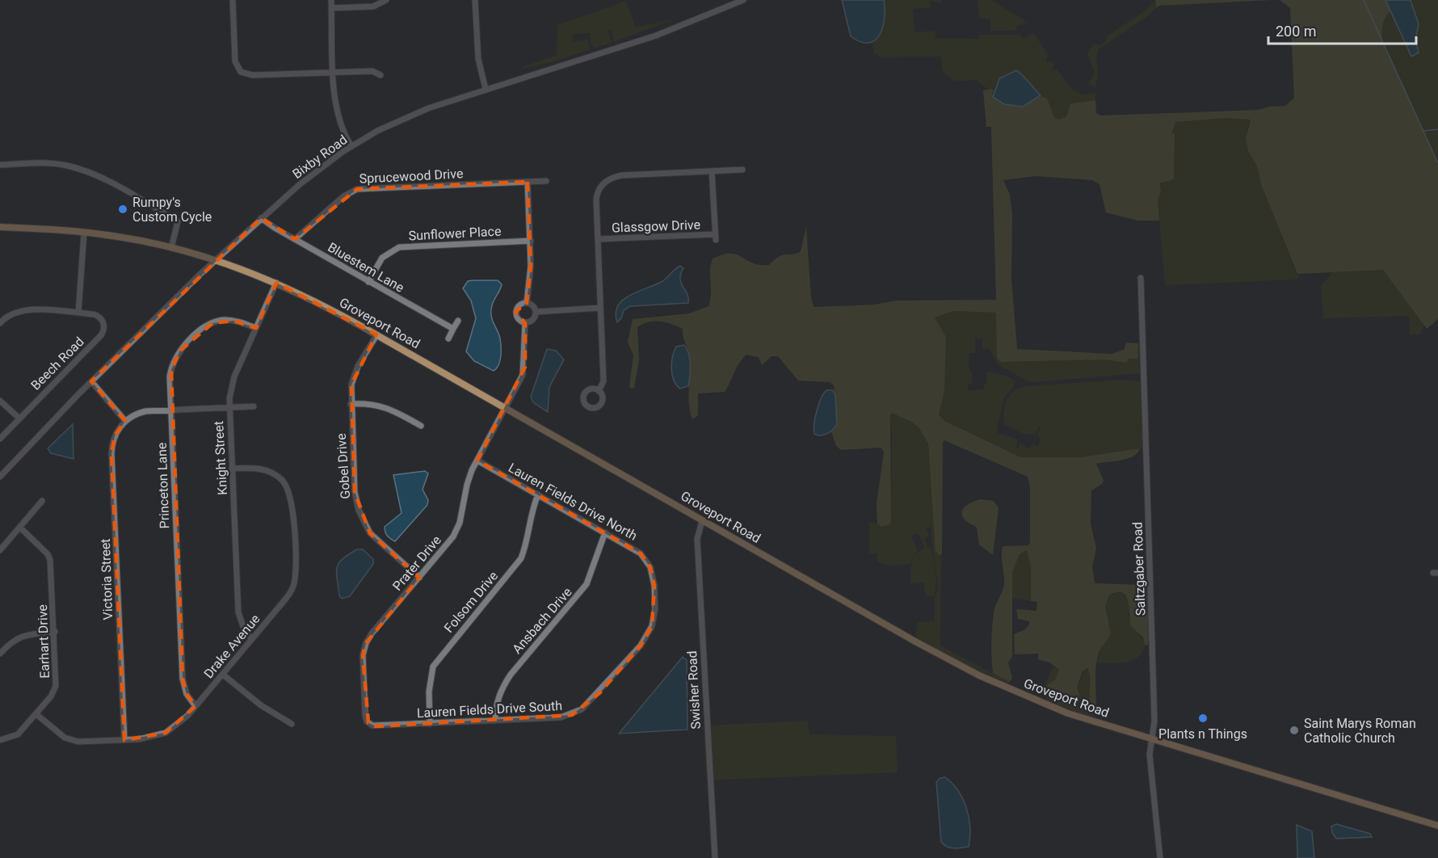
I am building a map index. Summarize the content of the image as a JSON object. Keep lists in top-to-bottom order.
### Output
{
  "streets": {
    "main road": ["Groveport Road"],
    "street": [
      "Bixby Road",
      "Sprucewood Drive",
      "Glassgow Drive",
      "Sunflower Place",
      "Bluestem Lane",
      "Beech Road",
      "Knight Street",
      "Gobel Drive",
      "Princeton Lane",
      "Lauren Fields Drive North",
      "Prater Drive",
      "Saltzgaber Road",
      "Victoria Street",
      "Folsom Drive",
      "Ansbach Drive",
      "Earhart Drive",
      "Drake Avenue",
      "Swisher Road",
      "Lauren Fields Drive South"
    ]
  },
  "crossings": [
    ["Bixby Road", "Bluestem Lane"],
    ["Bixby Road", "Groveport Road"],
    ["Sprucewood Drive", "Bluestem Lane"],
    ["Sunflower Place", "Bluestem Lane"],
    ["Groveport Road", "Knight Street"],
    ["Groveport Road", "Gobel Drive"],
    ["Groveport Road", "Prater Drive"],
    ["Groveport Road", "Saltzgaber Road"],
    ["Groveport Road", "Swisher Road"],
    ["Knight Street", "Princeton Lane"],
    ["Knight Street", "Drake Avenue"],
    ["Gobel Drive", "Prater Drive"],
    ["Princeton Lane", "Drake Avenue"],
    ["Lauren Fields Drive North", "Prater Drive"],
    ["Lauren Fields Drive North", "Folsom Drive"],
    ["Lauren Fields Drive North", "Ansbach Drive"],
    ["Lauren Fields Drive North", "Lauren Fields Drive South"],
    ["Prater Drive", "Lauren Fields Drive South"],
    ["Victoria Street", "Drake Avenue"],
    ["Folsom Drive", "Lauren Fields Drive South"],
    ["Ansbach Drive", "Lauren Fields Drive South"],
    ["Earhart Drive", "Drake Avenue"]
  ],
  "places": ["Rumpy's Custom Cycle", "Plants n Things", "Saint Marys Roman Catholic Church"],
  "scale_bar": "200 m"
}
